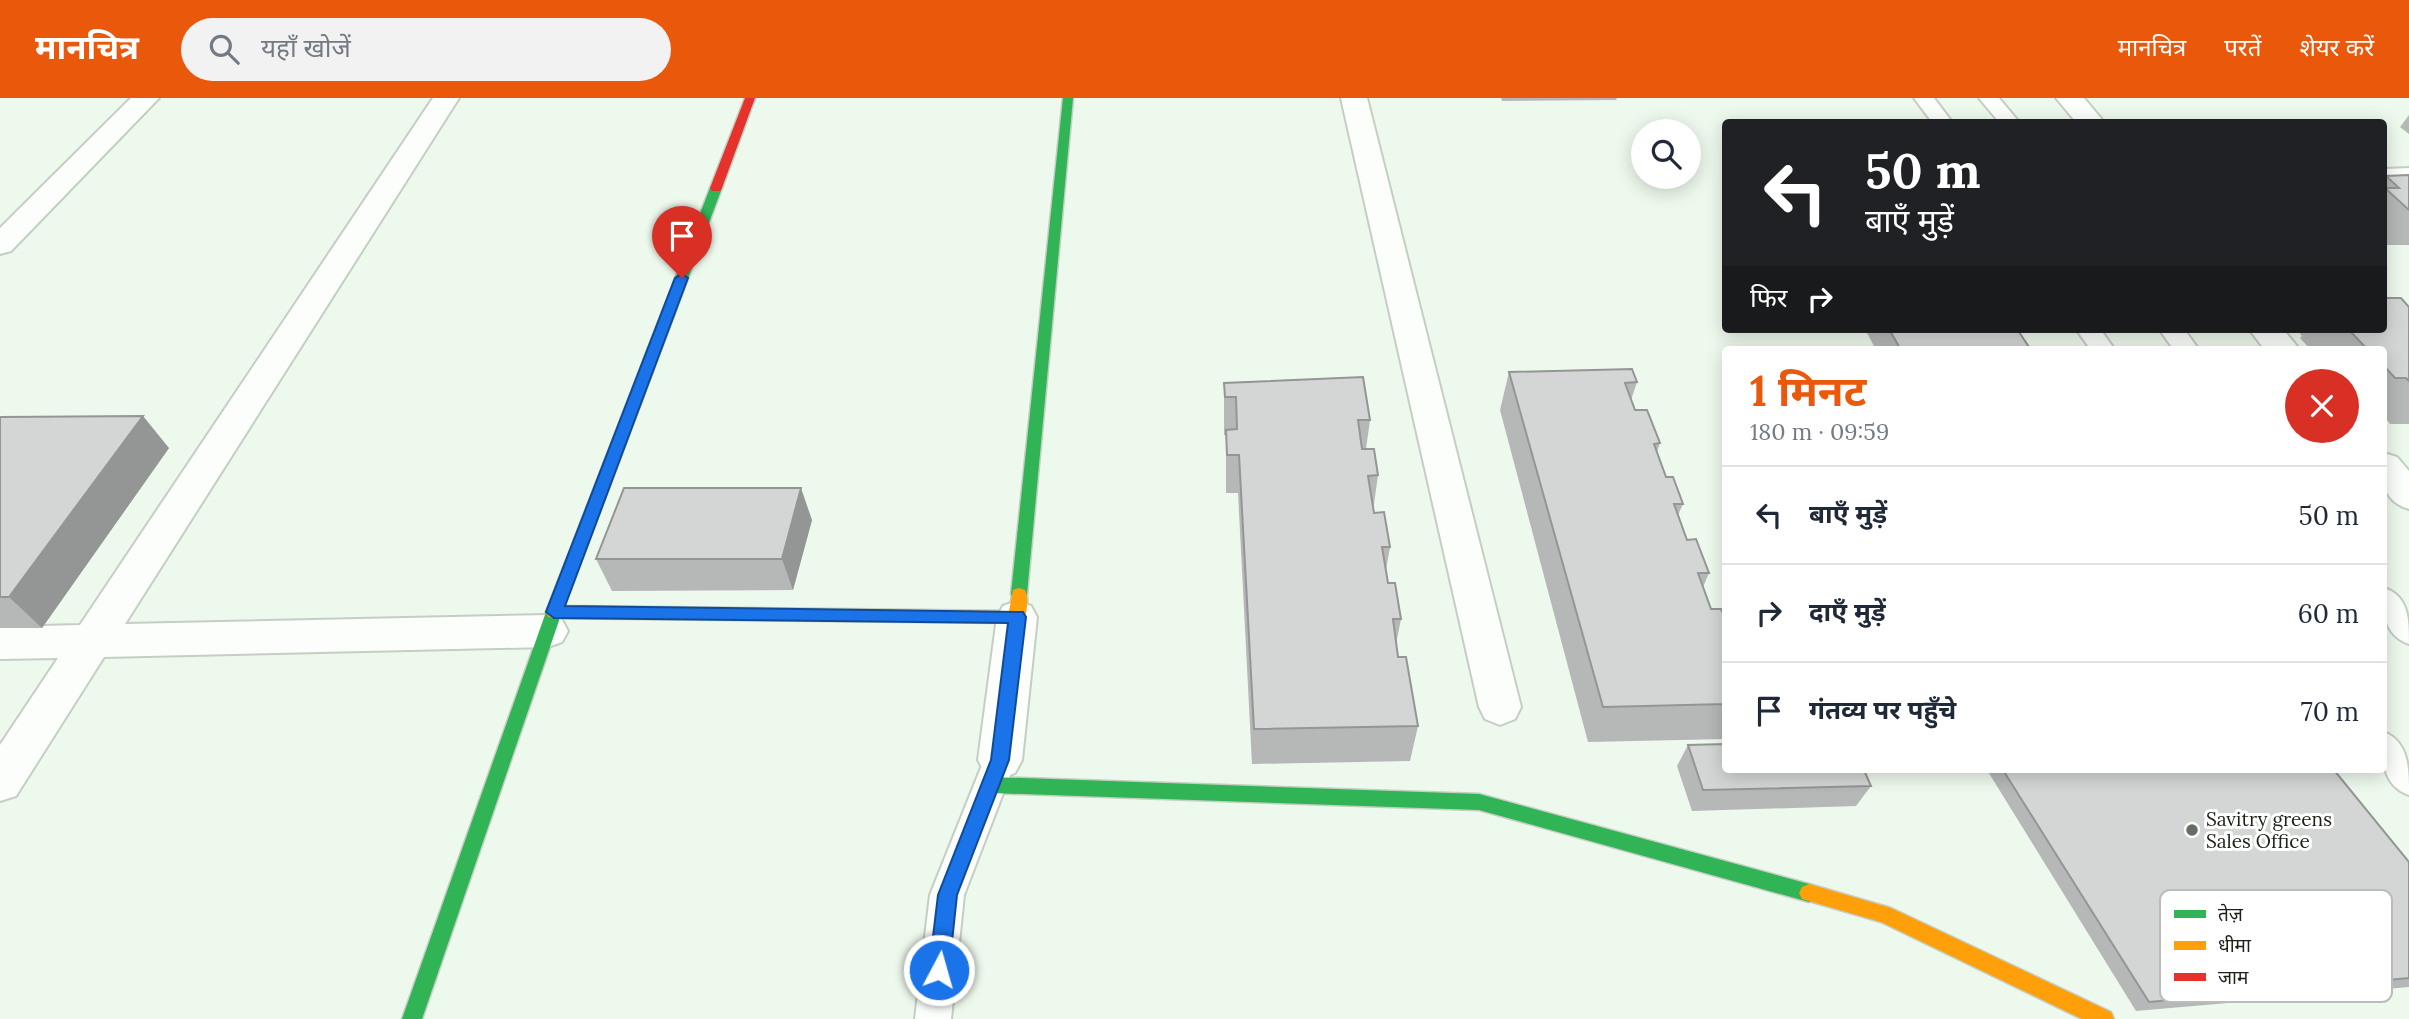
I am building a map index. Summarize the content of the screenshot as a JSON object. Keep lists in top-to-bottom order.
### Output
{
  "places": ["Savitry greens Sales Office"],
  "legend": ["तेज़", "धीमा", "जाम"],
  "page": {
    "header": "मानचित्र",
    "search": "यहाँ खोजें",
    "nav": ["मानचित्र", "परतें", "शेयर करें"],
    "turn": ["50 m", "बाएँ मुड़ें"],
    "then": "फिर",
    "heading": ["1 मिनट", "180 m · 09:59"],
    "list": [
      {
        "name": "बाएँ मुड़ें",
        "value": "50 m"
      },
      {
        "name": "दाएँ मुड़ें",
        "value": "60 m"
      },
      {
        "name": "गंतव्य पर पहुँचे",
        "value": "70 m"
      }
    ]
  }
}
